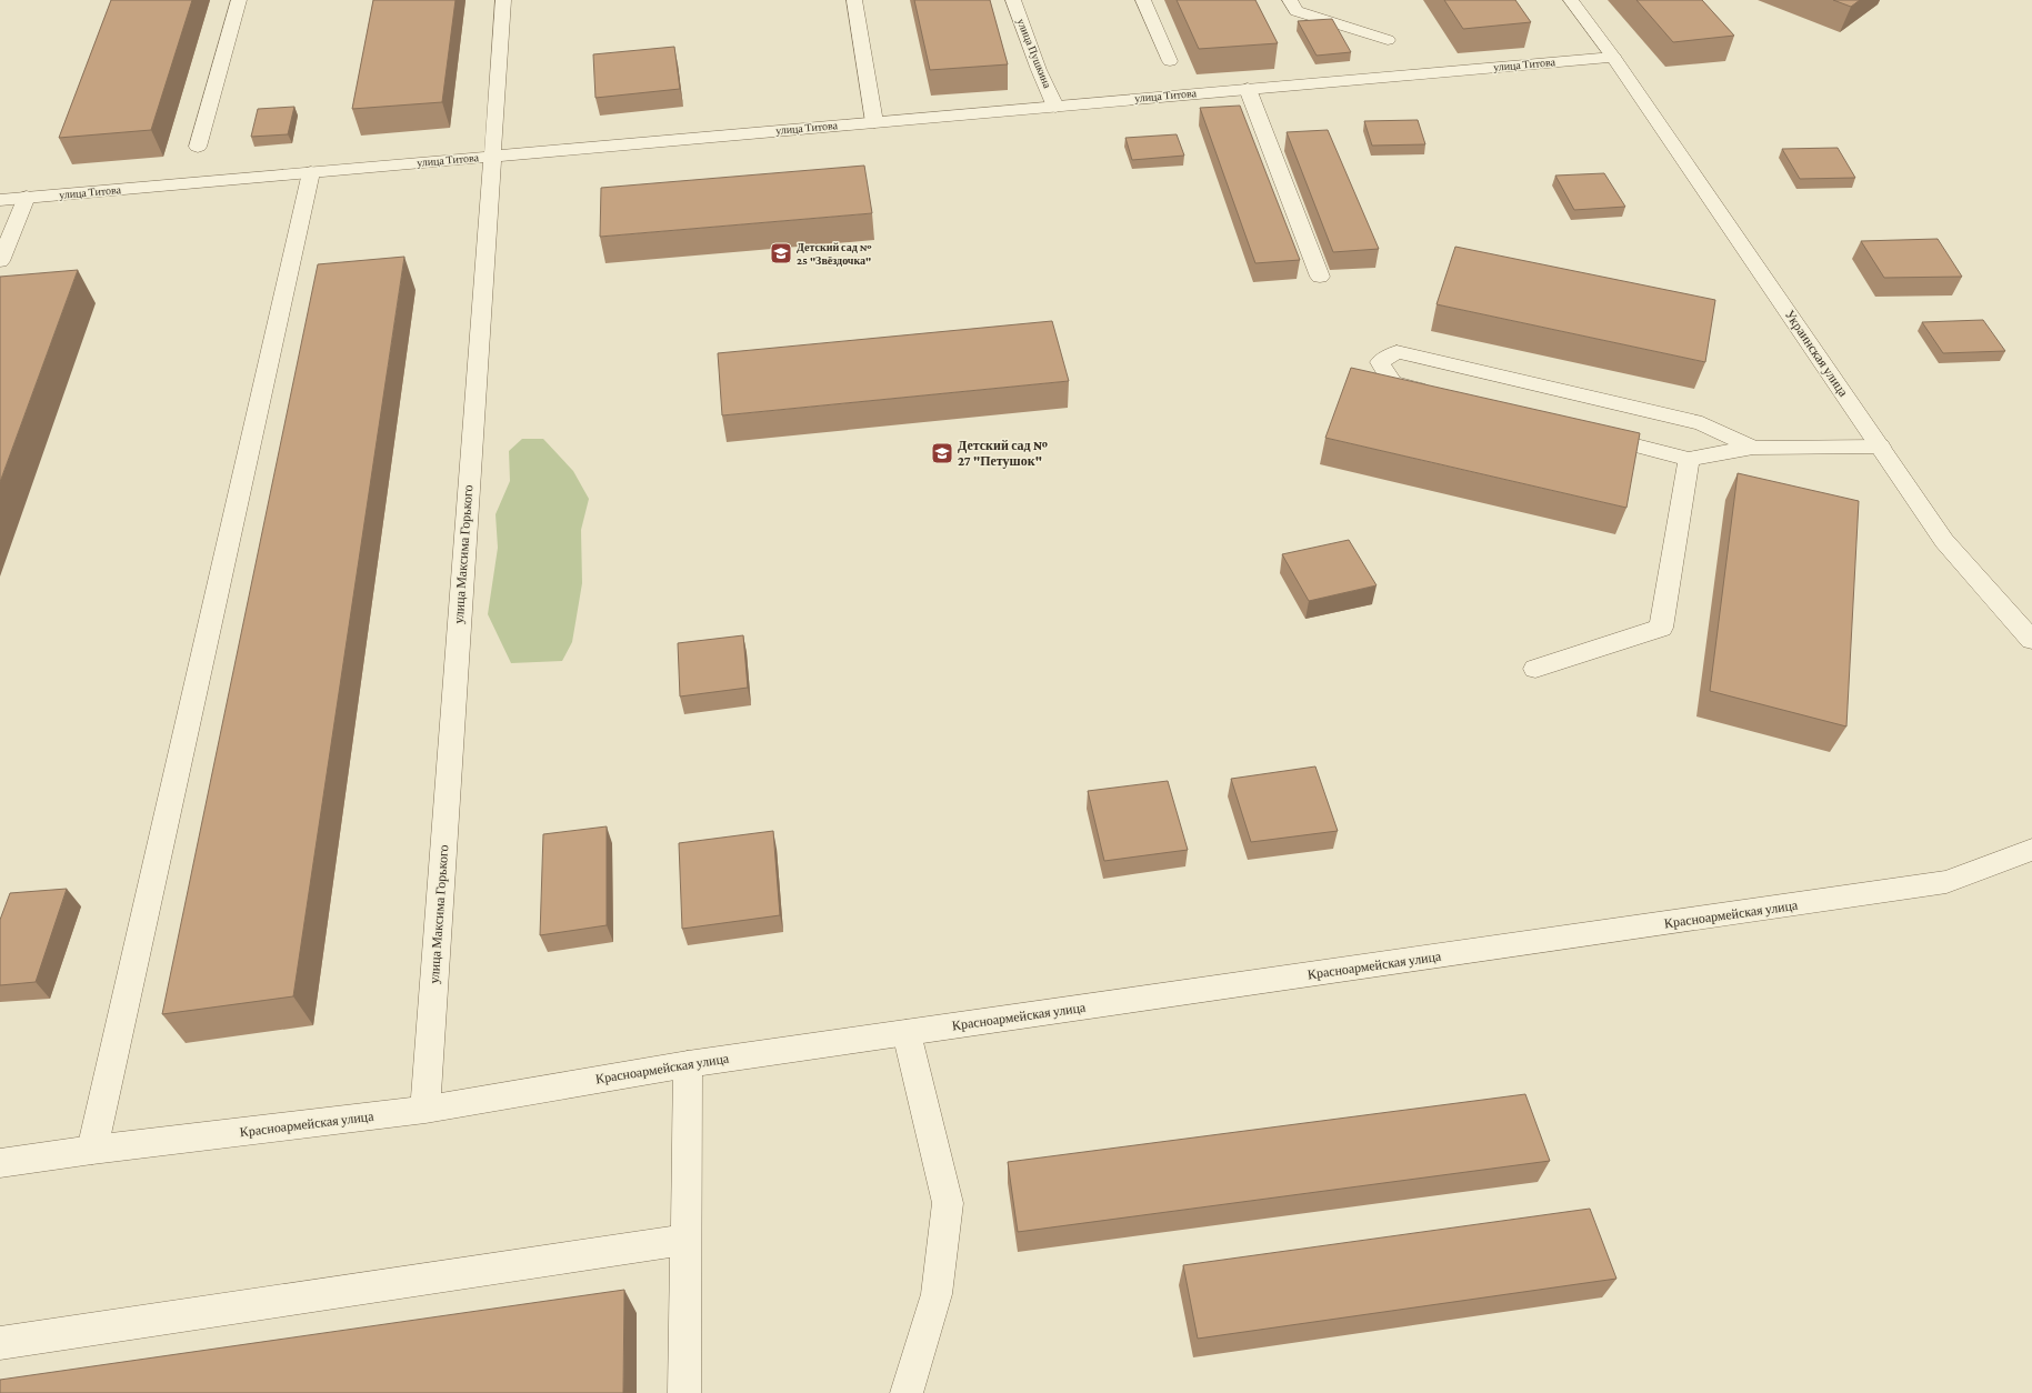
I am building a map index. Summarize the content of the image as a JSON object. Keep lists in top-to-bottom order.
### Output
{
  "streets": {
    "street": [
      "улица Пушкина",
      "улица Титова",
      "Украинская улица",
      "улица Максима Горького",
      "Красноармейская улица"
    ]
  },
  "crossings": [
    ["улица Пушкина", "улица Титова"],
    ["улица Титова", "Украинская улица"],
    ["улица Титова", "улица Максима Горького"],
    ["улица Максима Горького", "Красноармейская улица"]
  ],
  "places": {
    "school or university": ["Детский сад № 25 \"Звёздочка\"", "Детский сад № 27 \"Петушок\""]
  }
}
